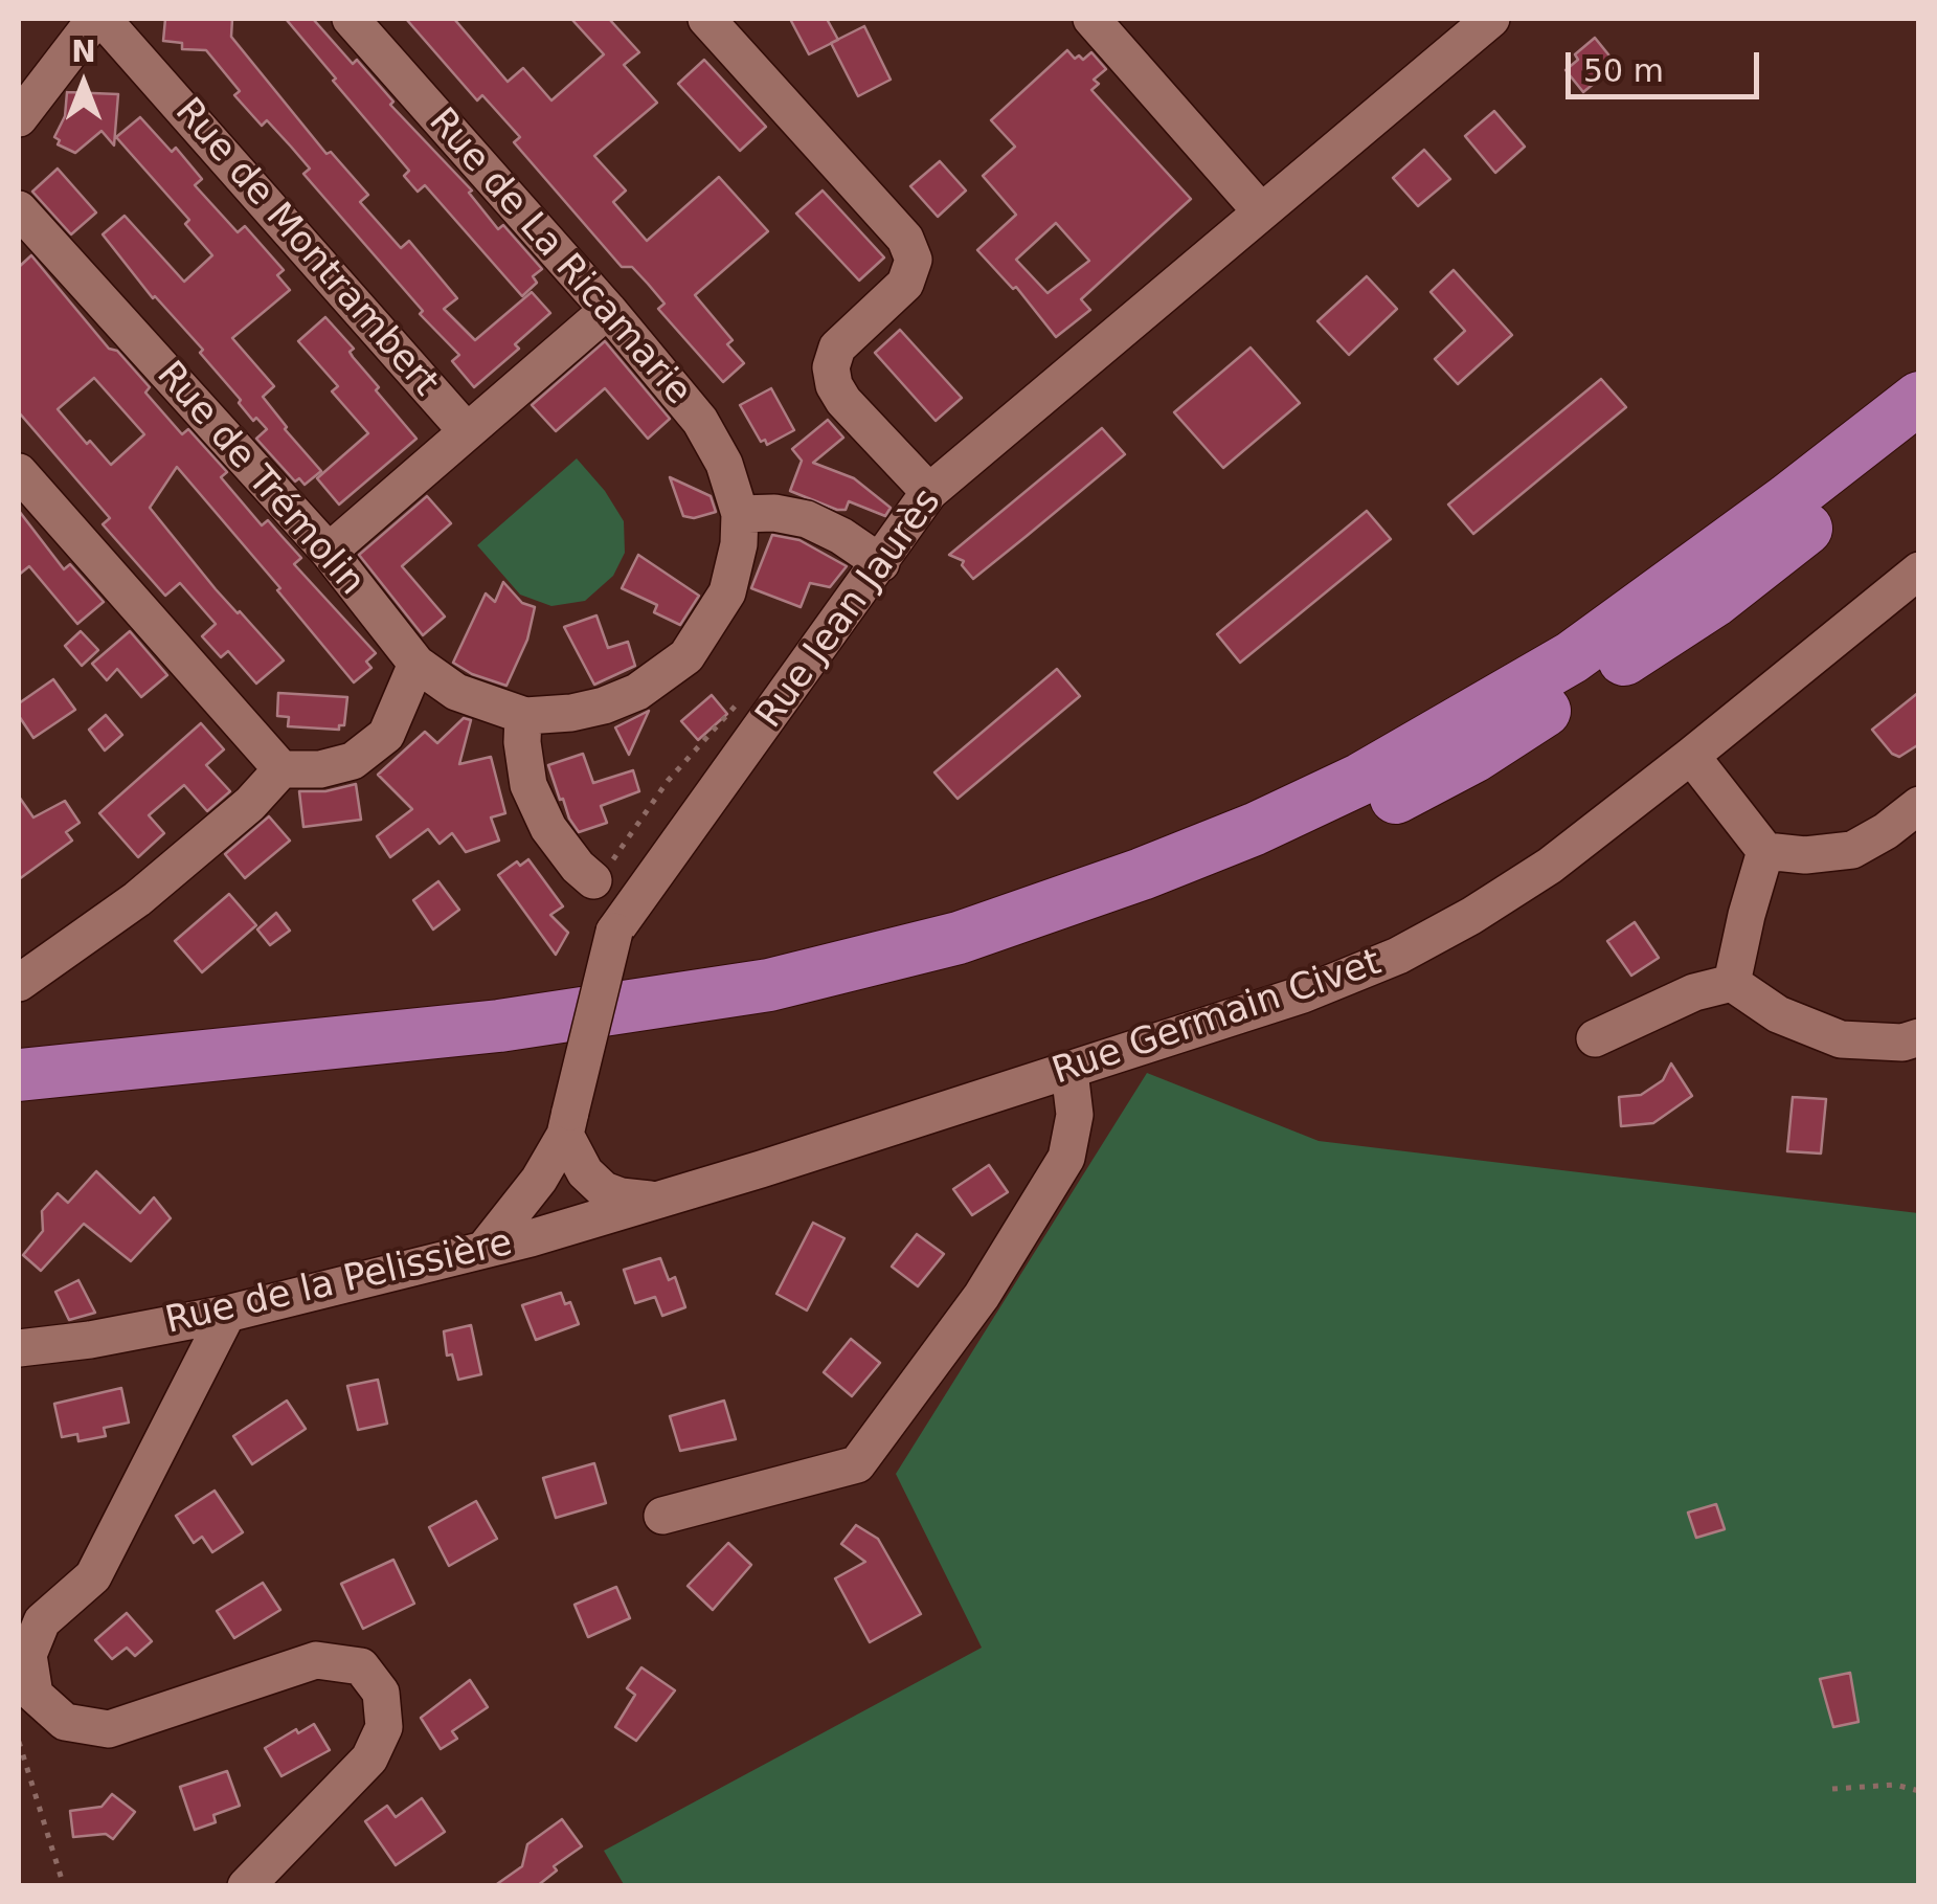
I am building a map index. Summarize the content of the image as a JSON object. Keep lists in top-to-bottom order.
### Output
{
  "streets": {
    "street": [
      "Rue de Montrambert",
      "Rue de La Ricamarie",
      "Rue de Trémolin",
      "Rue Jean Jaurès",
      "Rue Germain Civet",
      "Rue de la Pelissière"
    ]
  },
  "crossings": [
    ["Rue de La Ricamarie", "Rue de Trémolin"],
    ["Rue Jean Jaurès", "Rue de la Pelissière"],
    ["Rue Germain Civet", "Rue de la Pelissière"]
  ],
  "scale_bar": "50 m",
  "north": "top"
}
